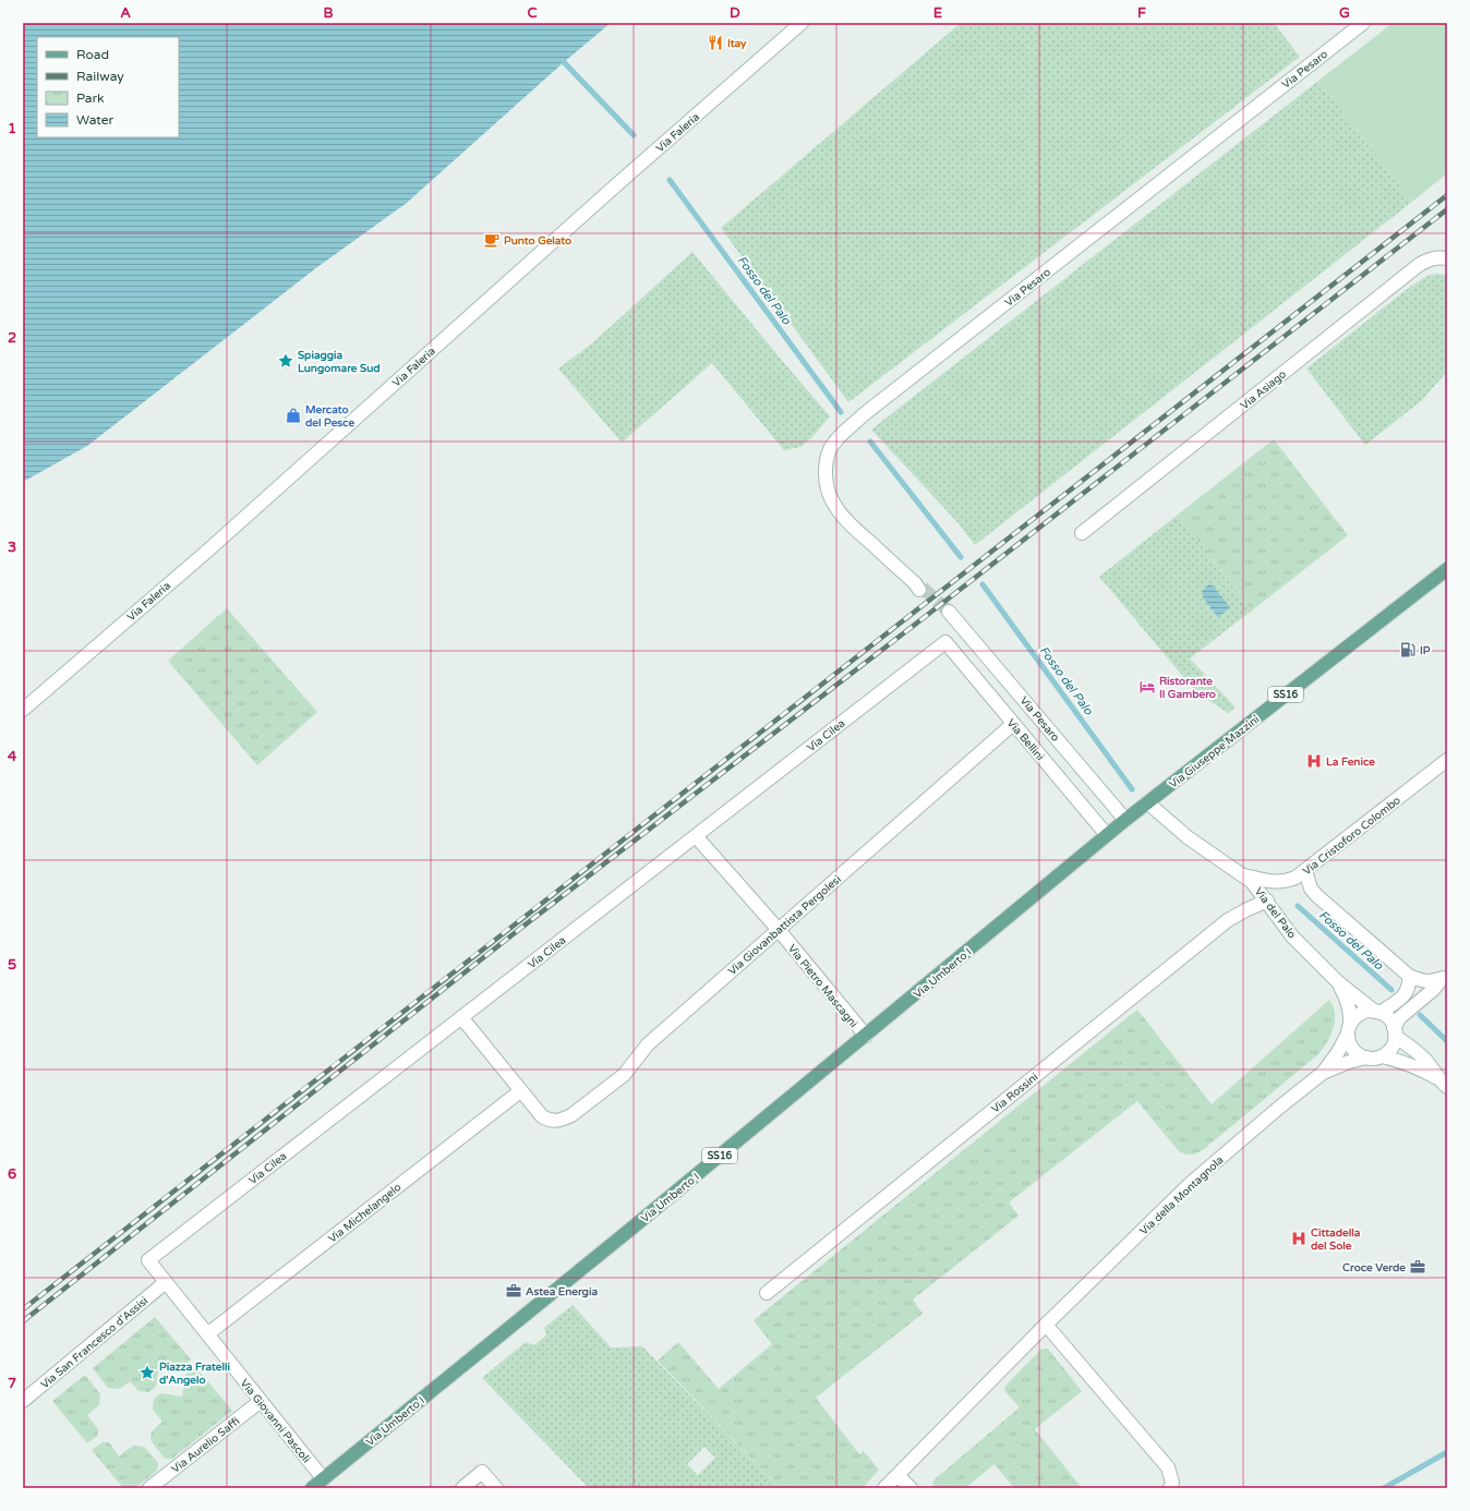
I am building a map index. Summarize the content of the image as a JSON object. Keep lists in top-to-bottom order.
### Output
{
  "streets": {
    "main road": ["SS16", "Via Giuseppe Mazzini", "Via Umberto I"],
    "street": [
      "Via Pesaro",
      "Via Faleria",
      "Via Asiago",
      "Via Cilea",
      "Via Bellini",
      "Via Cristoforo Colombo",
      "Via del Palo",
      "Via Giovanbattista Pergolesi",
      "Via Pietro Mascagni",
      "Via Rossini",
      "Via della Montagnola",
      "Via Michelangelo",
      "Via San Francesco d'Assisi",
      "Via Giovanni Pascoli",
      "Via Aurelio Saffi"
    ]
  },
  "crossings": [
    ["Via Pesaro", "Via Giuseppe Mazzini"],
    ["Via Pesaro", "Via Umberto I"],
    ["Via Cilea", "Via Bellini"],
    ["Via Cilea", "Via Pietro Mascagni"],
    ["Via Cilea", "Via Giovanni Pascoli"],
    ["Via Bellini", "Via Giovanbattista Pergolesi"],
    ["Via Bellini", "Via Umberto I"],
    ["Via Giuseppe Mazzini", "Via del Palo"],
    ["Via Giuseppe Mazzini", "Via Umberto I"],
    ["Via Cristoforo Colombo", "Via del Palo"],
    ["Via del Palo", "Via Rossini"],
    ["Via del Palo", "Via della Montagnola"],
    ["Via Giovanbattista Pergolesi", "Via Pietro Mascagni"],
    ["Via Giovanbattista Pergolesi", "Via Michelangelo"],
    ["Via Umberto I", "Via Pietro Mascagni"],
    ["Via Umberto I", "Via Giovanni Pascoli"],
    ["Via Michelangelo", "Via Giovanni Pascoli"],
    ["Via San Francesco d'Assisi", "Via Giovanni Pascoli"],
    ["Via Giovanni Pascoli", "Via Aurelio Saffi"]
  ],
  "water": ["Fosso del Palo"],
  "places": {
    "restaurant": ["Itay"],
    "cafe": ["Punto Gelato"],
    "place": ["Spiaggia Lungomare Sud", "Piazza Fratelli d'Angelo"],
    "shop": ["Mercato del Pesce"],
    "fuel station": ["IP"],
    "hotel": ["Ristorante Il Gambero"],
    "hospital": ["La Fenice", "Cittadella del Sole"],
    "office": ["Croce Verde", "Astea Energia"]
  },
  "legend": [
    "Road",
    "Railway",
    "Park",
    "Water"
  ],
  "grid": {
    "columns": [
      "A",
      "B",
      "C",
      "D",
      "E",
      "F",
      "G"
    ],
    "rows": [
      "1",
      "2",
      "3",
      "4",
      "5",
      "6",
      "7"
    ]
  }
}
